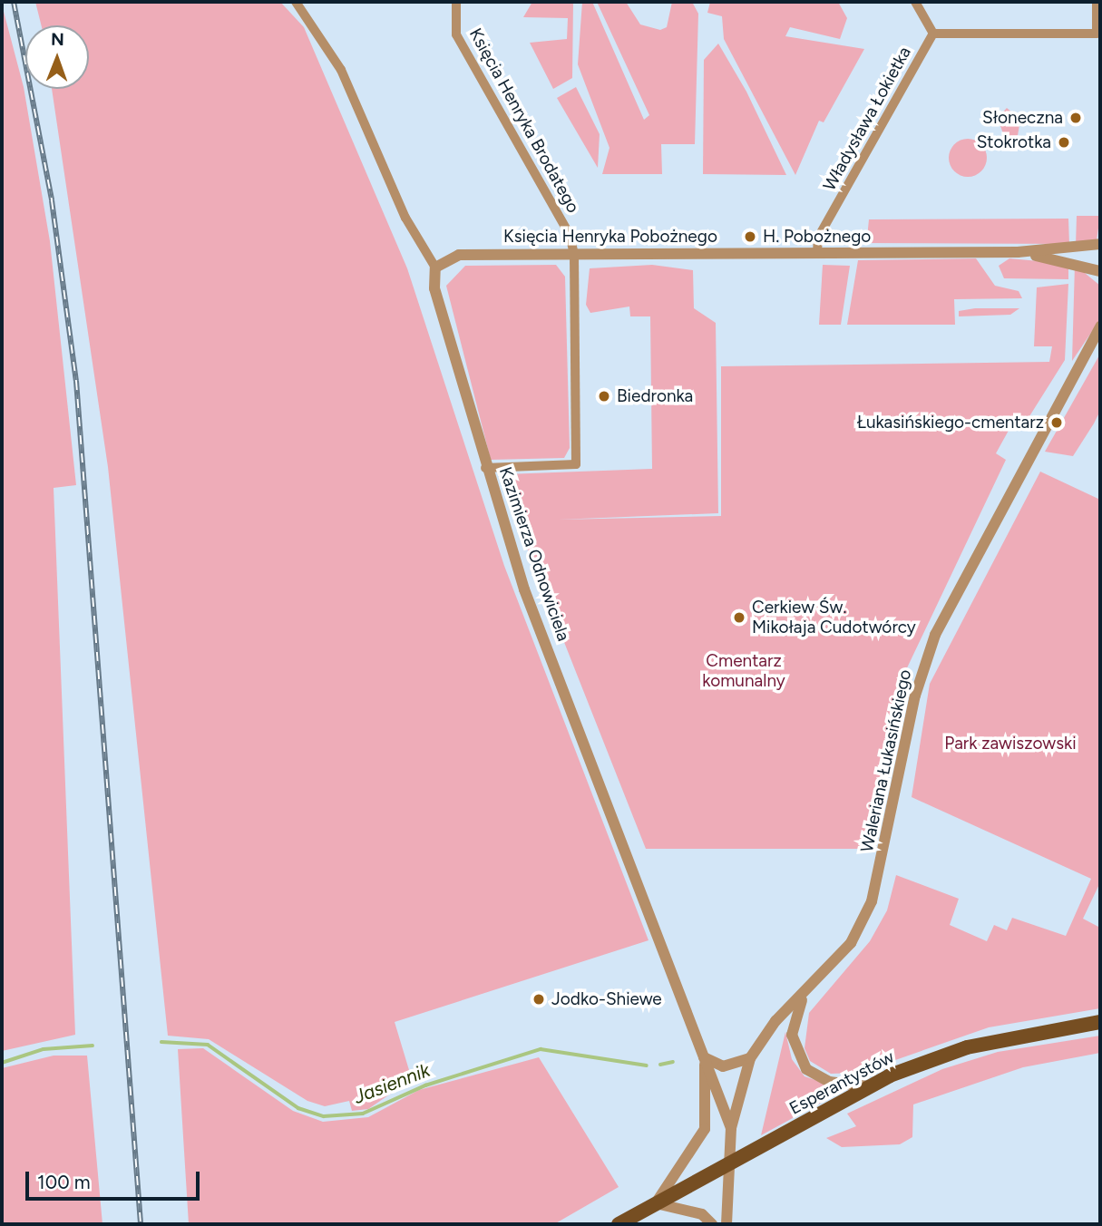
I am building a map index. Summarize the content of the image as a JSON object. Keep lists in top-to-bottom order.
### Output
{
  "streets": {
    "main road": ["Esperantystów"],
    "street": [
      "Władysława Łokietka",
      "Księcia Henryka Brodatego",
      "Księcia Henryka Pobożnego",
      "Kazimierza Odnowiciela",
      "Waleriana Łukasińskiego"
    ]
  },
  "crossings": [
    ["Władysława Łokietka", "Księcia Henryka Pobożnego"],
    ["Księcia Henryka Brodatego", "Księcia Henryka Pobożnego"],
    ["Księcia Henryka Brodatego", "Kazimierza Odnowiciela"],
    ["Księcia Henryka Pobożnego", "Kazimierza Odnowiciela"],
    ["Kazimierza Odnowiciela", "Waleriana Łukasińskiego"],
    ["Waleriana Łukasińskiego", "Esperantystów"]
  ],
  "water": ["Jasiennik"],
  "parks": ["Cmentarz komunalny", "Park zawiszowski"],
  "places": [
    "Słoneczna",
    "Stokrotka",
    "H. Pobożnego",
    "Biedronka",
    "Łukasińskiego-cmentarz",
    "Cerkiew Św. Mikołaja Cudotwórcy",
    "Jodko-Shiewe"
  ],
  "scale_bar": "100 m",
  "north": "top"
}
